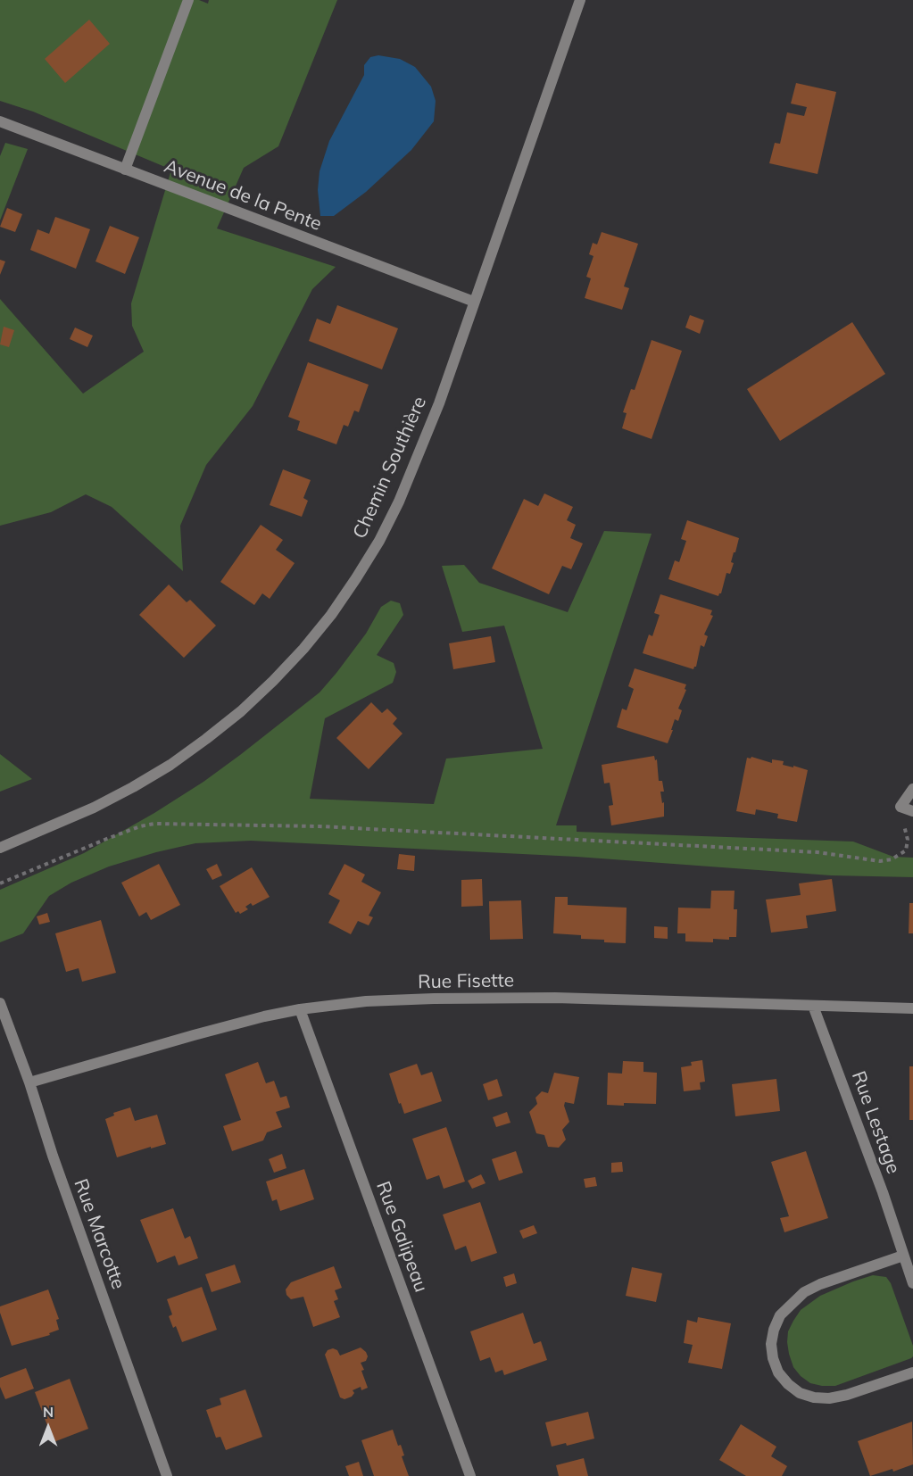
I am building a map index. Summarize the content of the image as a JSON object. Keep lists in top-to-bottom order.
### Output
{
  "streets": {
    "street": [
      "Avenue de la Pente",
      "Chemin Southière",
      "Rue Fisette",
      "Rue Lestage",
      "Rue Marcotte",
      "Rue Galipeau"
    ]
  },
  "crossings": [
    ["Avenue de la Pente", "Chemin Southière"],
    ["Rue Fisette", "Rue Lestage"],
    ["Rue Fisette", "Rue Marcotte"],
    ["Rue Fisette", "Rue Galipeau"]
  ],
  "north": "top"
}
